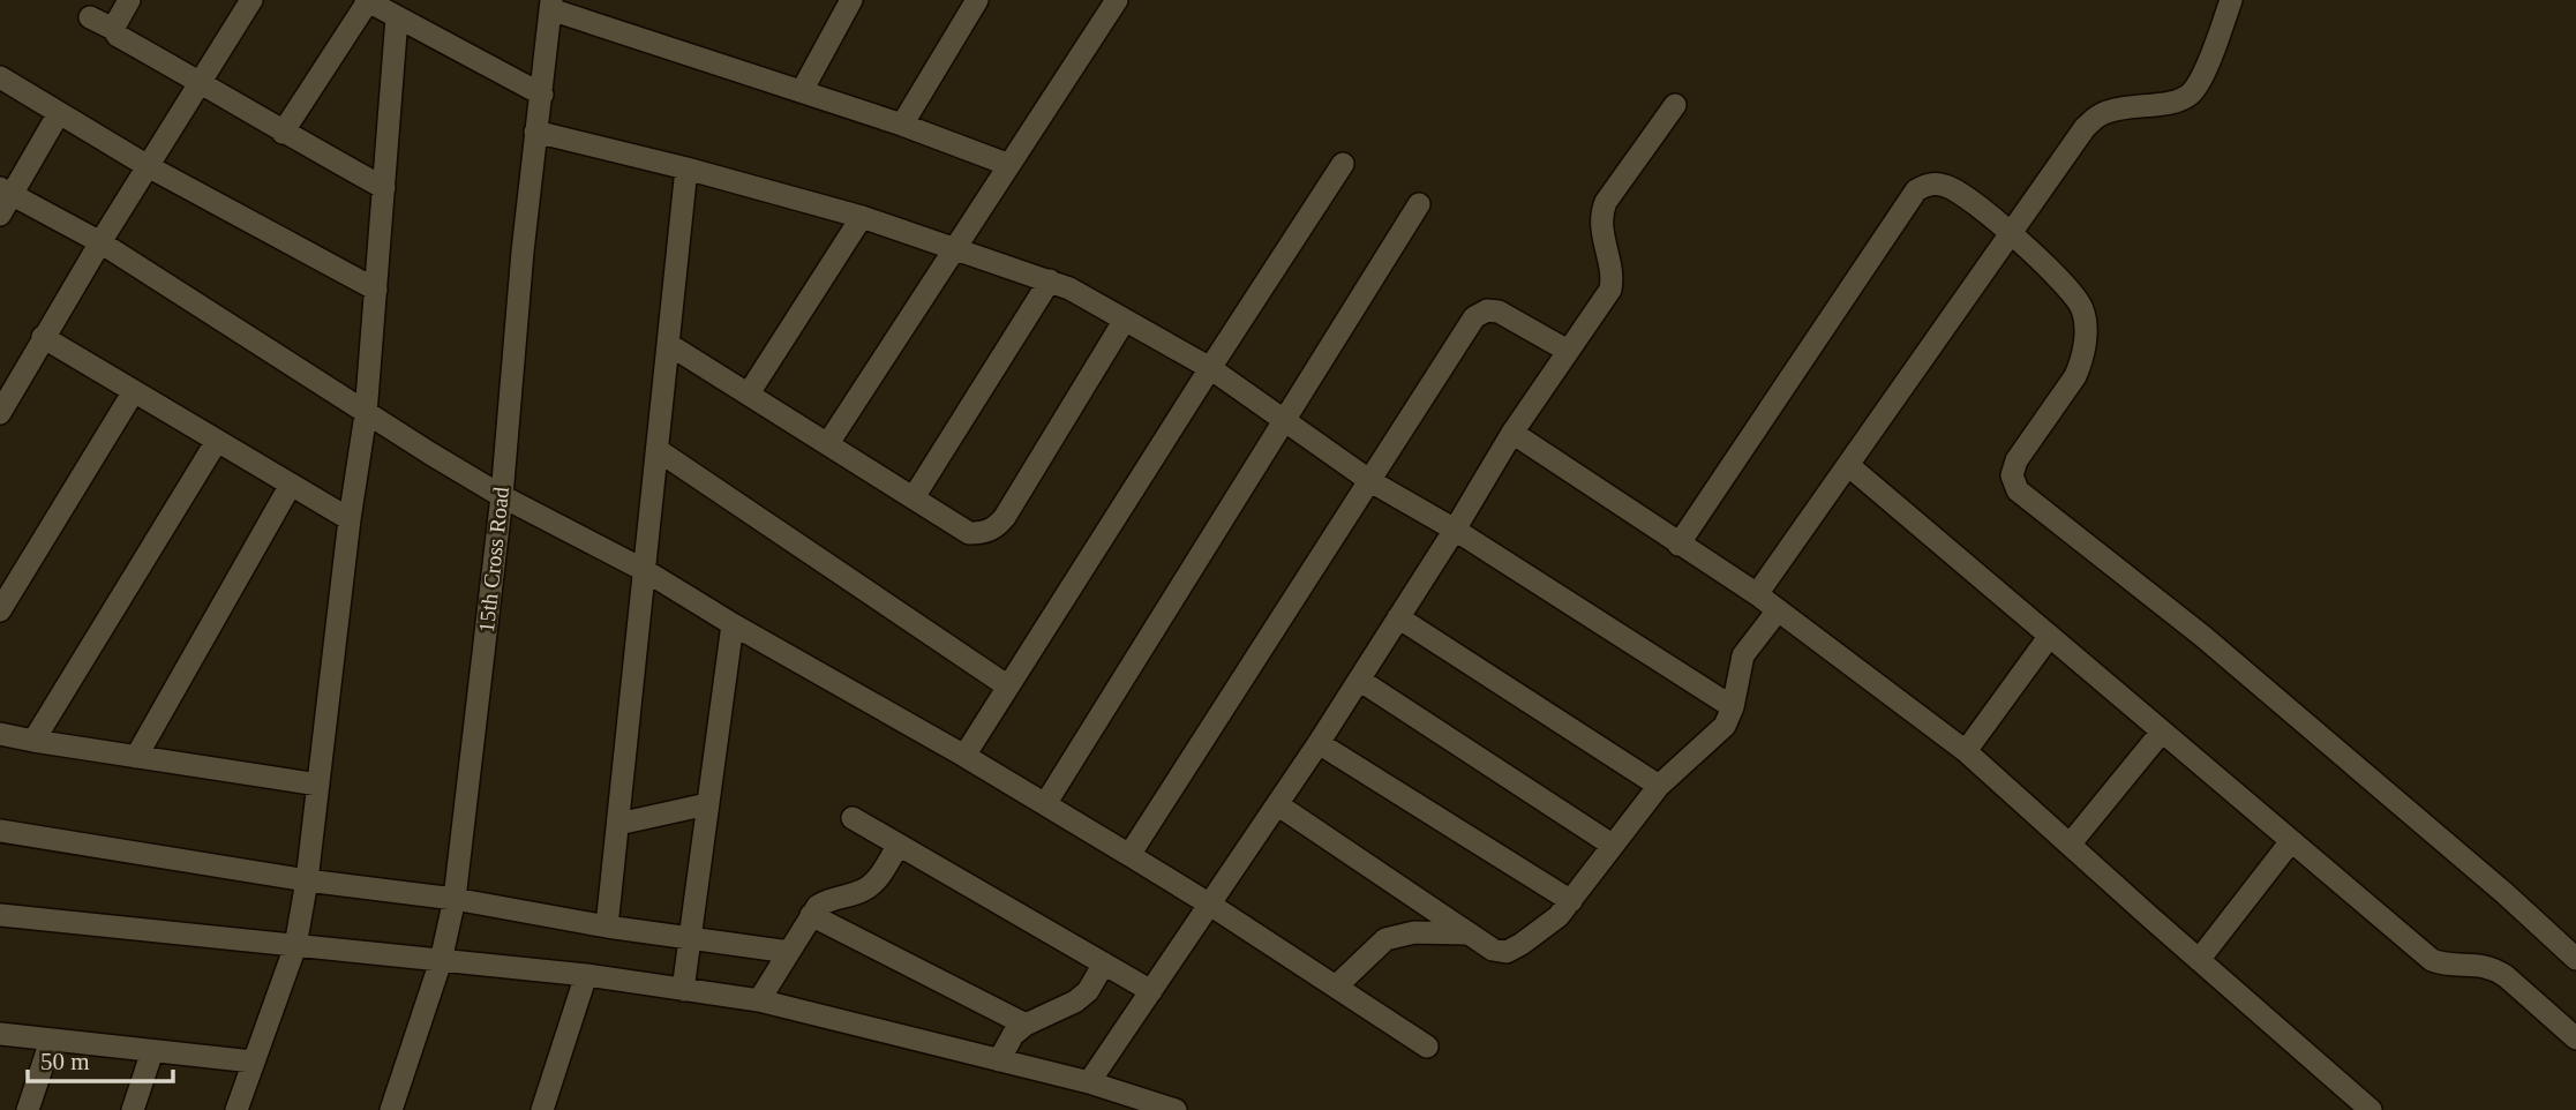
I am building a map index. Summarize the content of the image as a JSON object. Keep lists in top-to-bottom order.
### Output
{
  "streets": {
    "street": ["15th Cross Road"]
  },
  "scale_bar": "50 m"
}
